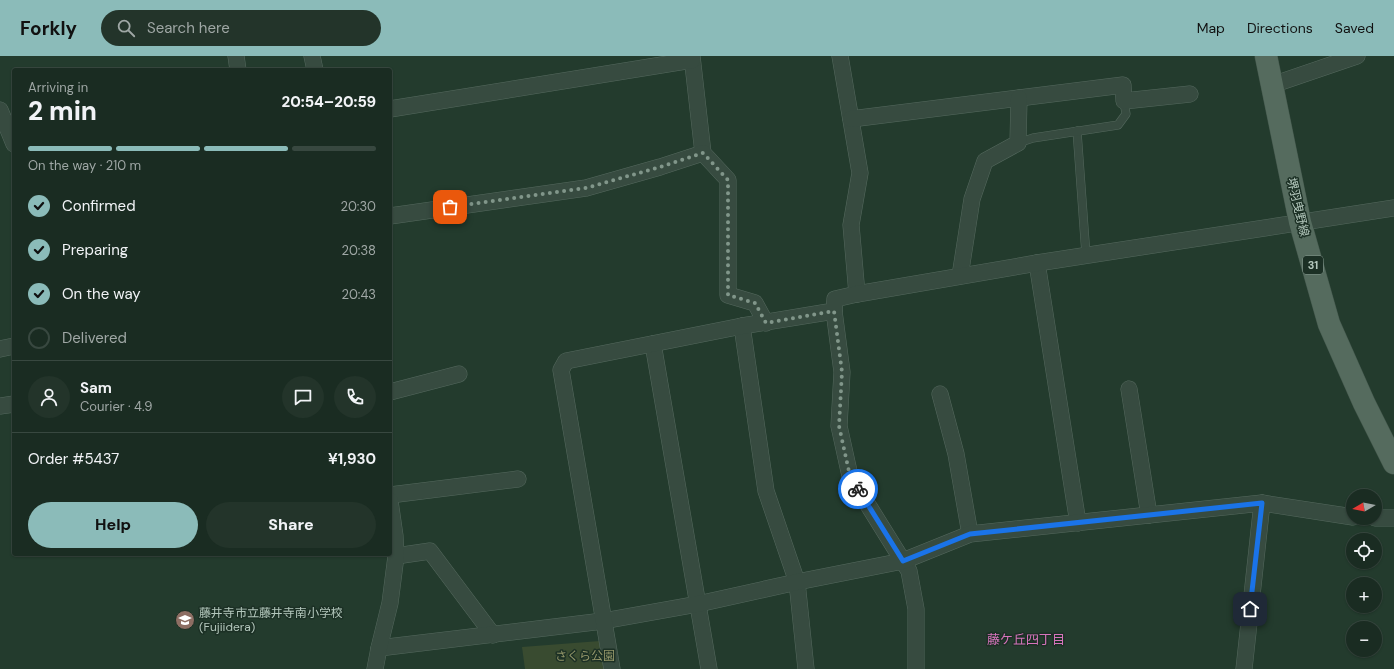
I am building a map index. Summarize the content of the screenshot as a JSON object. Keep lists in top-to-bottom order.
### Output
{
  "streets": {
    "main road": ["堺羽曳野線", "31"]
  },
  "districts": ["藤ケ丘四丁目"],
  "parks": ["さくら公園"],
  "places": {
    "school or university": ["藤井寺市立藤井寺南小学校 (Fujiidera)"]
  },
  "north": "left",
  "page": {
    "header": "Forkly",
    "search": "Search here",
    "nav": ["Map", "Directions", "Saved"],
    "heading": ["2 min", "Arriving in", "20:54–20:59"],
    "panel": [
      "Sam",
      "Courier · 4.9",
      "Order #5437",
      "¥1,930"
    ],
    "bar": "On the way · 210 m",
    "list": [
      ["Confirmed", "20:30"],
      ["Preparing", "20:38"],
      ["On the way", "20:43"],
      "Delivered"
    ],
    "map_buttons": ["+", "−"],
    "buttons": ["Help", "Share"]
  }
}
